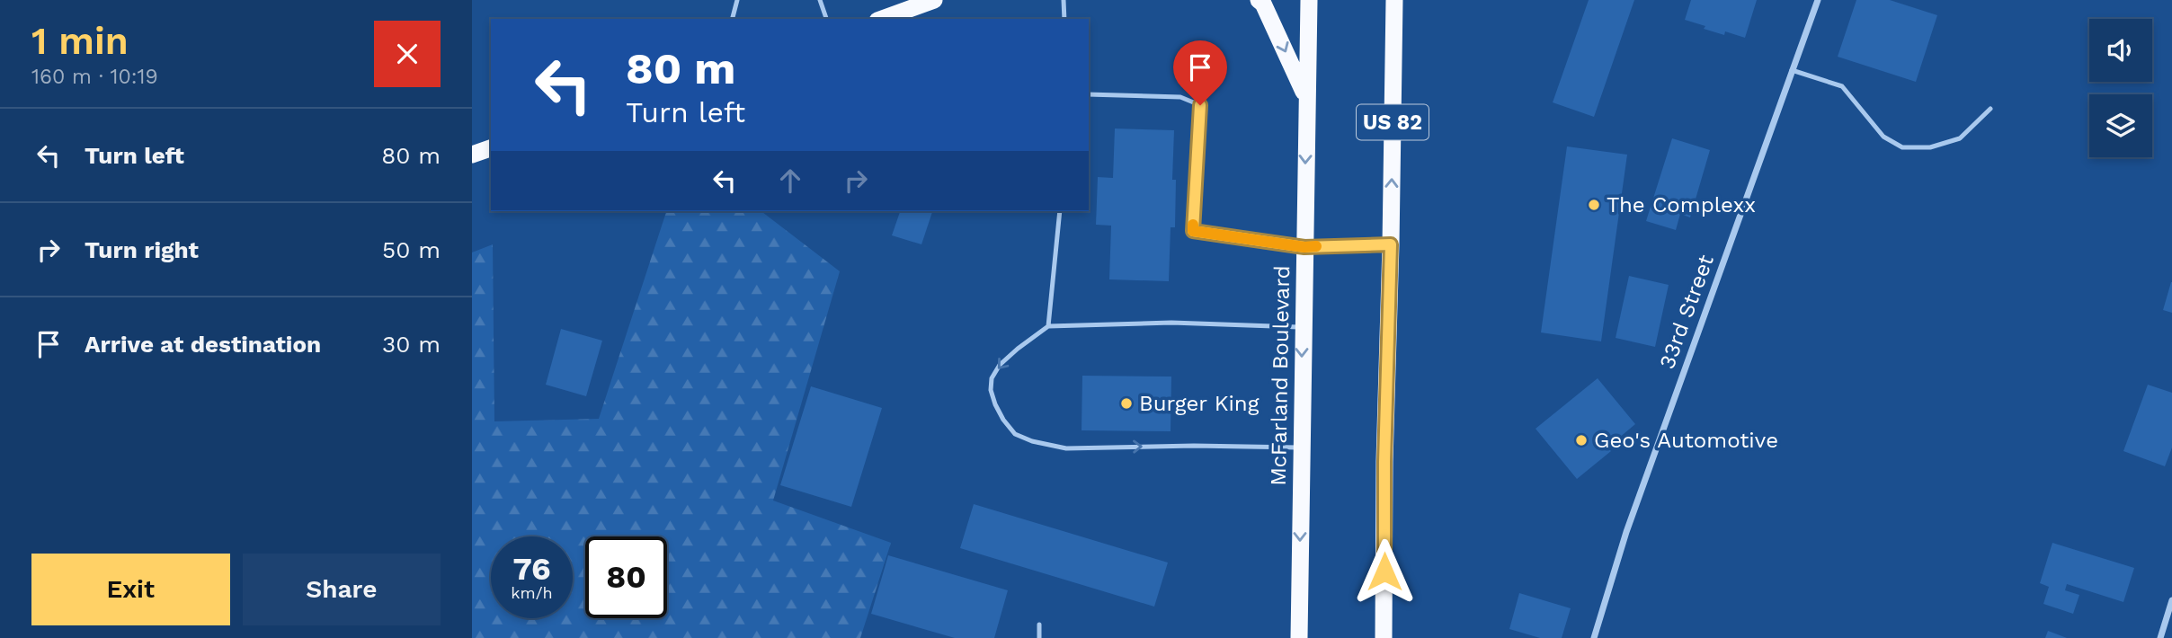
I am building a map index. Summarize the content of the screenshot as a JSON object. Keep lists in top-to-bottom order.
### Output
{
  "streets": {
    "highway": ["US 82", "McFarland Boulevard"],
    "street": ["33rd Street"]
  },
  "places": ["The Complexx", "Burger King", "Geo's Automotive"],
  "page": {
    "heading": ["1 min", "160 m · 10:19"],
    "turn": ["80 m", "Turn left"],
    "list": [
      {
        "name": "Turn left",
        "value": "80 m"
      },
      {
        "name": "Turn right",
        "value": "50 m"
      },
      {
        "name": "Arrive at destination",
        "value": "30 m"
      }
    ],
    "speed": "76 km/h",
    "limit": "80",
    "buttons": ["Exit", "Share"]
  }
}
